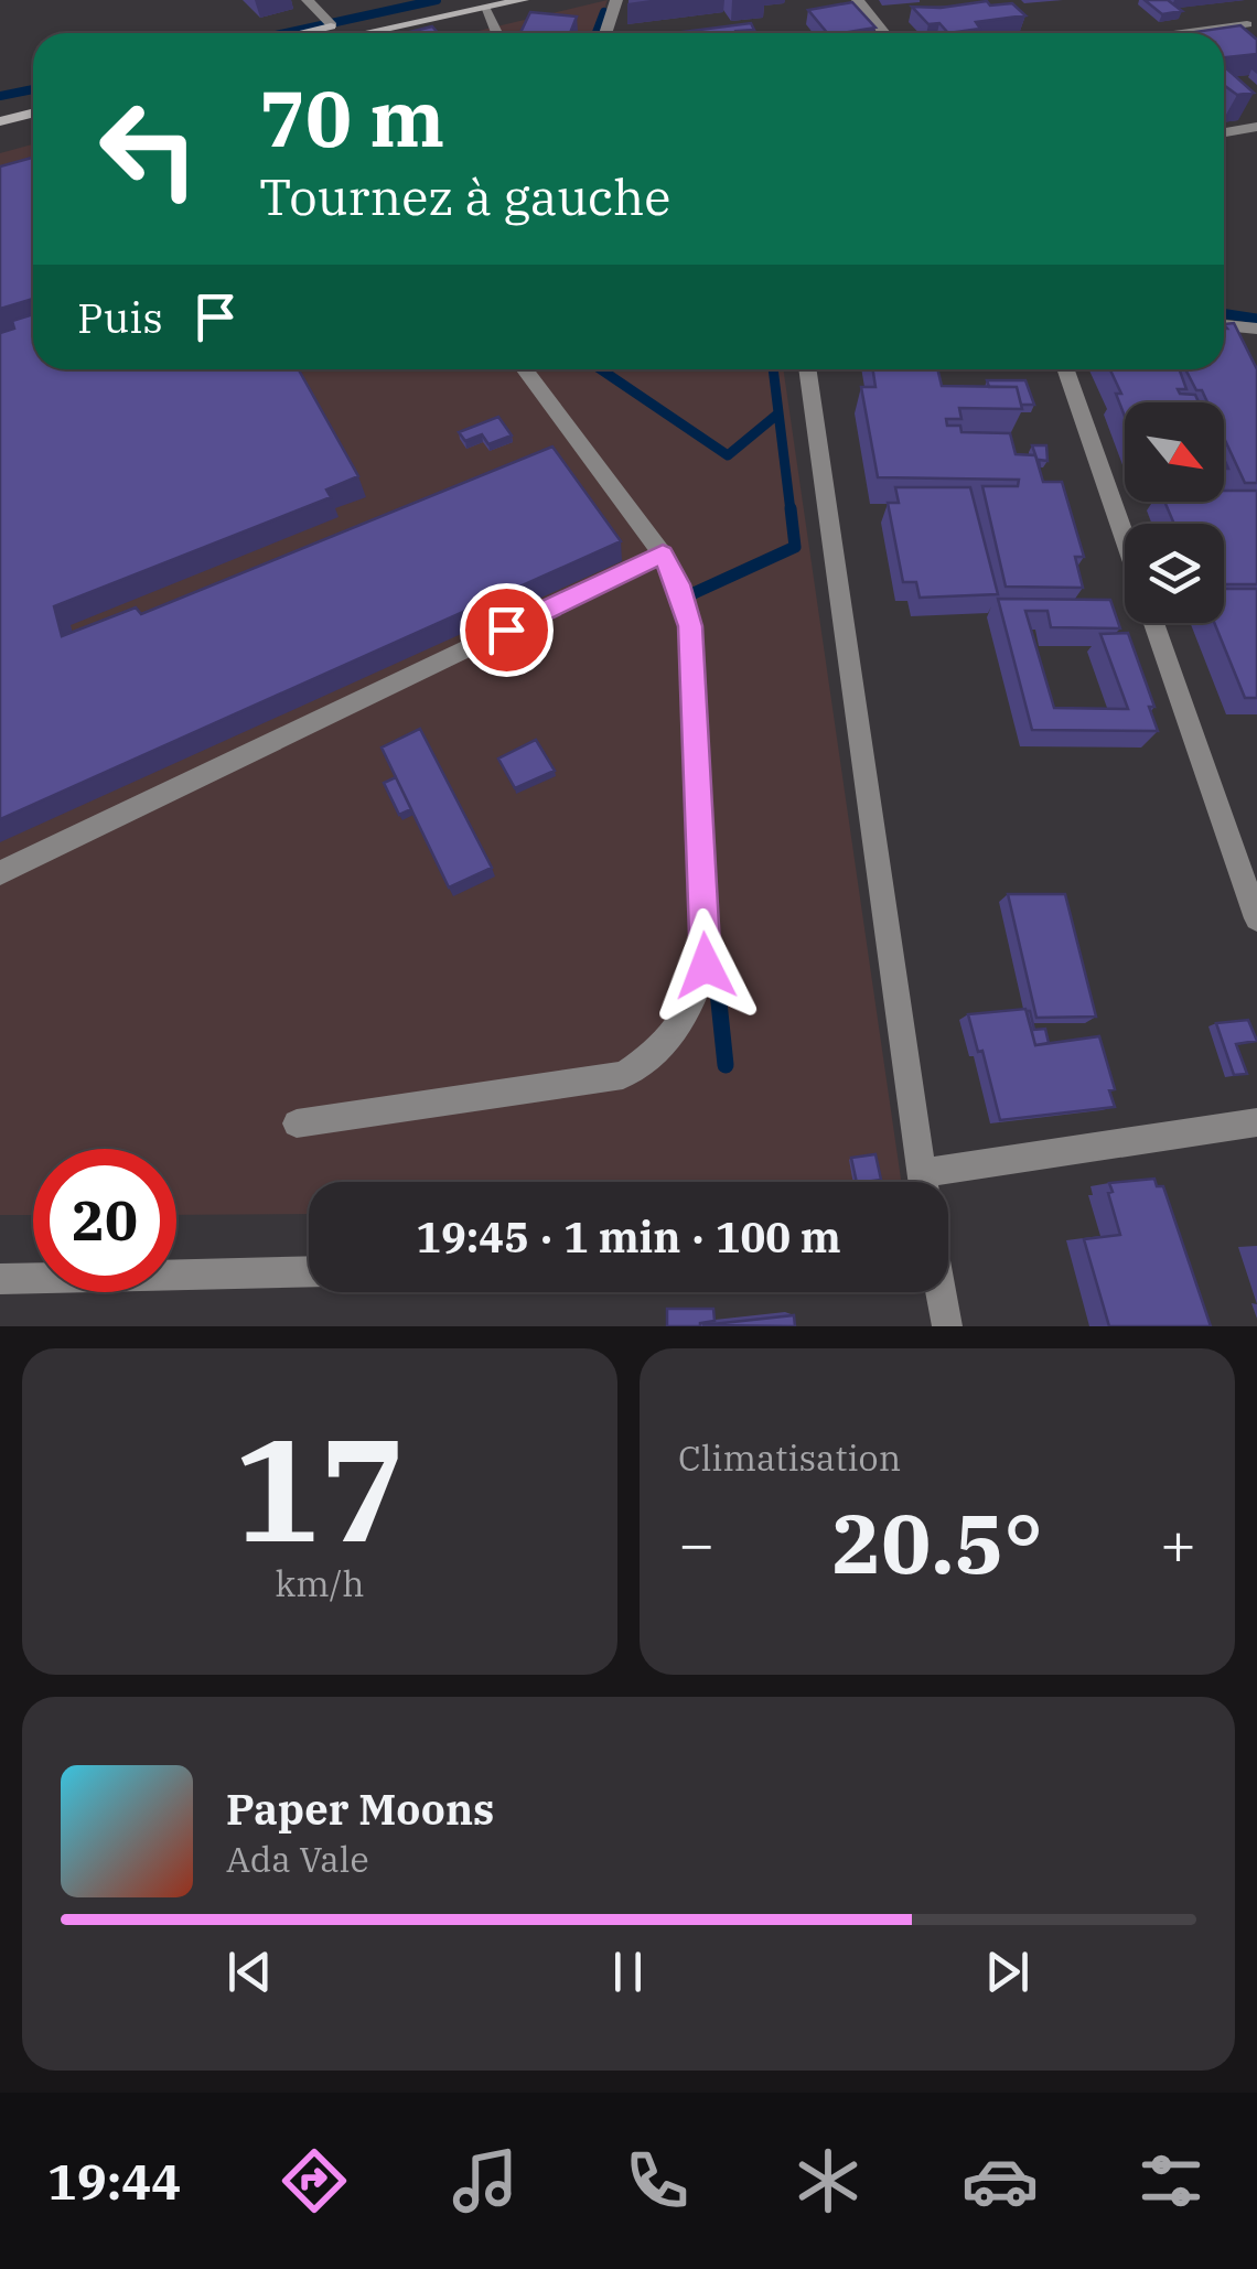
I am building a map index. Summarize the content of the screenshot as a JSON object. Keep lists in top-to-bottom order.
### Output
{
  "north": "bottom right",
  "page": {
    "turn": ["70 m", "Tournez à gauche"],
    "then": "Puis",
    "limit": "20",
    "trip": "19:45 · 1 min · 100 m",
    "tile": [
      ["17", "km/h"],
      "Climatisation"
    ],
    "heat": ["−", "20.5°", "+"],
    "song": ["Paper Moons", "Ada Vale"],
    "tabs": "19:44"
  }
}
